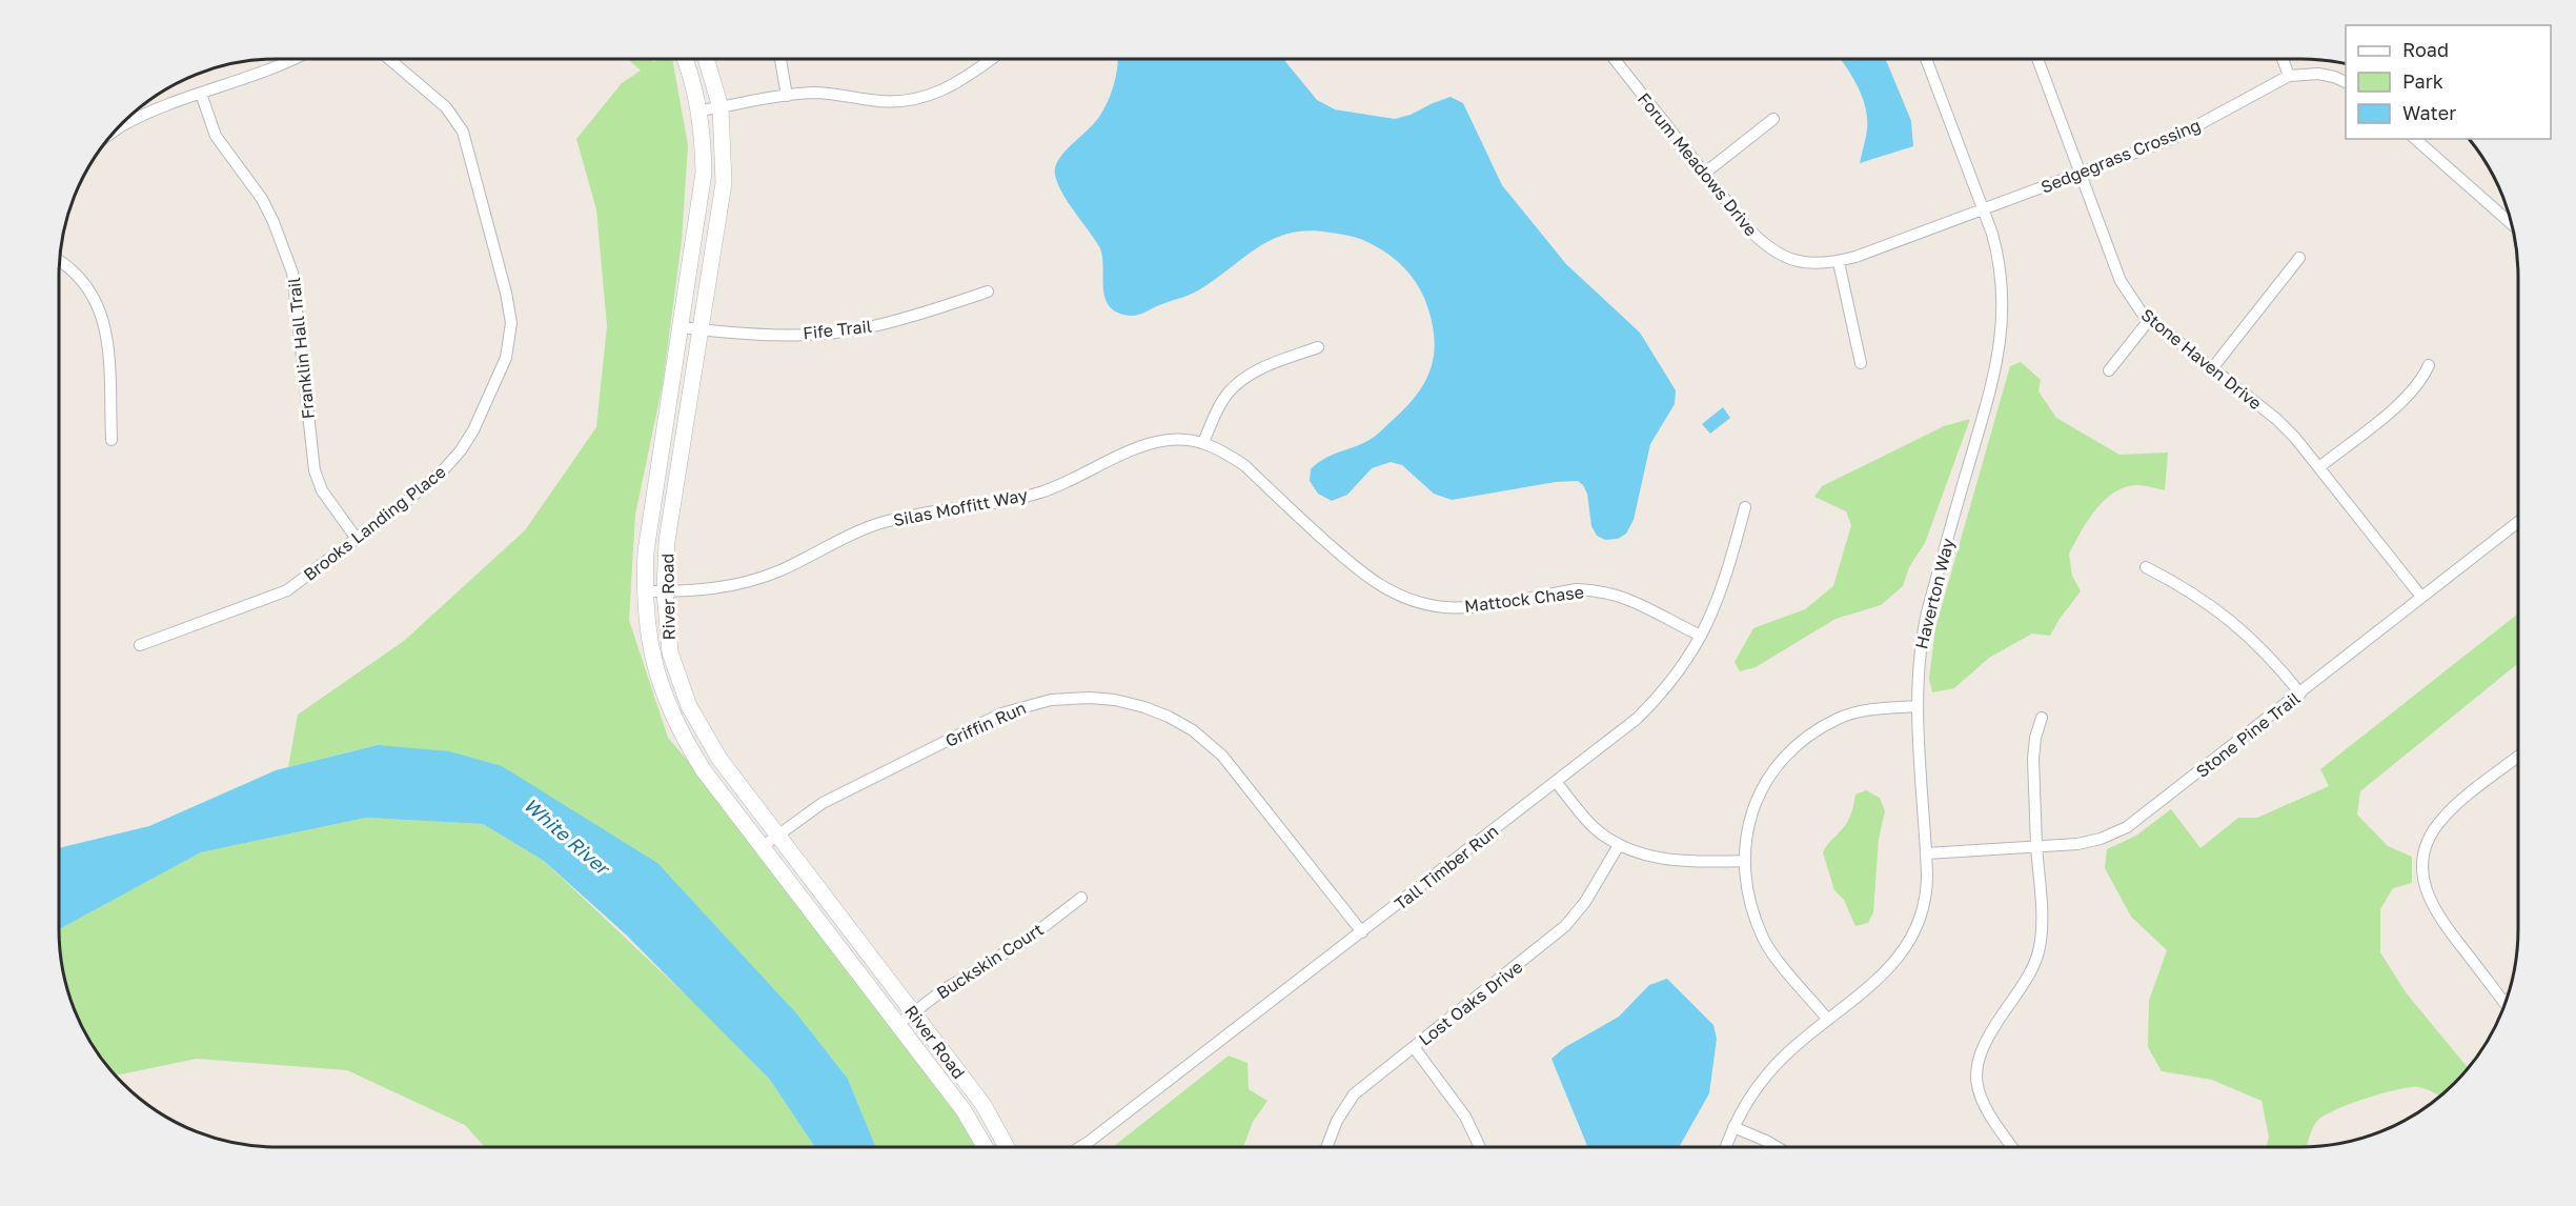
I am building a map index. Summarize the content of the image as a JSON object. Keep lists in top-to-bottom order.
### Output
{
  "streets": {
    "main road": ["River Road"],
    "street": [
      "Sedgegrass Crossing",
      "Forum Meadows Drive",
      "Fife Trail",
      "Franklin Hall Trail",
      "Stone Haven Drive",
      "Silas Moffitt Way",
      "Brooks Landing Place",
      "Haverton Way",
      "Mattock Chase",
      "Griffin Run",
      "Stone Pine Trail",
      "Tall Timber Run",
      "Buckskin Court",
      "Lost Oaks Drive"
    ]
  },
  "crossings": [
    ["Sedgegrass Crossing", "Forum Meadows Drive"],
    ["Sedgegrass Crossing", "Stone Haven Drive"],
    ["Sedgegrass Crossing", "Haverton Way"],
    ["Forum Meadows Drive", "Haverton Way"],
    ["Fife Trail", "River Road"],
    ["Franklin Hall Trail", "Brooks Landing Place"],
    ["Stone Haven Drive", "Stone Pine Trail"],
    ["Silas Moffitt Way", "River Road"],
    ["Silas Moffitt Way", "Mattock Chase"],
    ["Haverton Way", "Stone Pine Trail"],
    ["River Road", "Griffin Run"],
    ["River Road", "Buckskin Court"],
    ["Mattock Chase", "Tall Timber Run"],
    ["Griffin Run", "Tall Timber Run"]
  ],
  "water": ["White River"],
  "legend": ["Road", "Park", "Water"]
}
